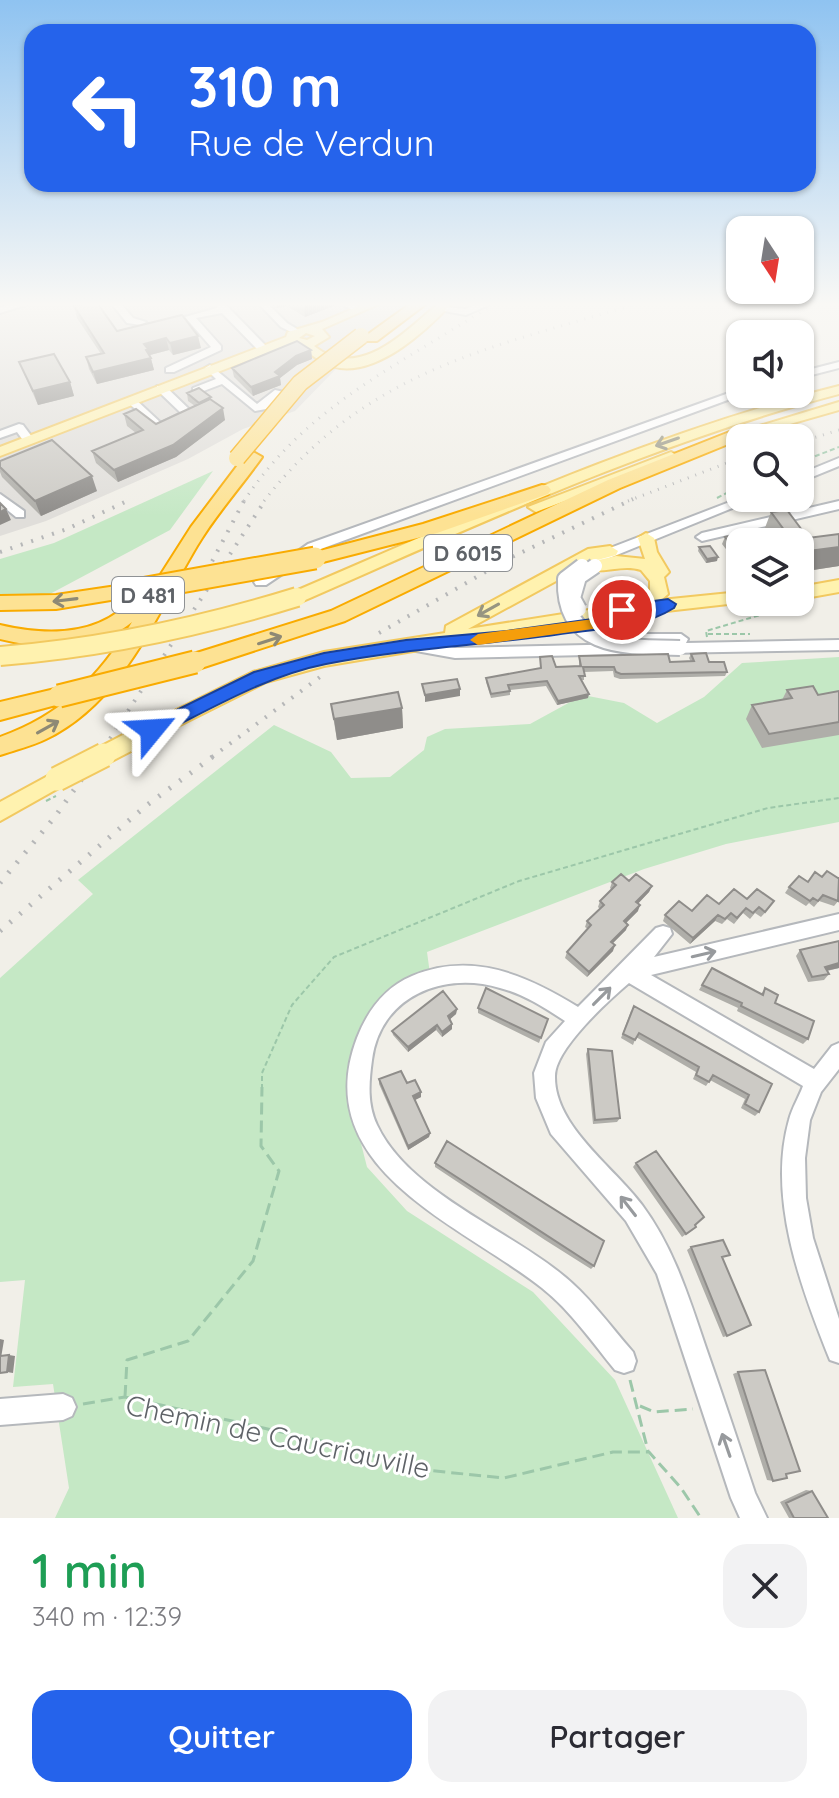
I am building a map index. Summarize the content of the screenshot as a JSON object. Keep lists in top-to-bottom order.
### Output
{
  "streets": {
    "highway": ["D 6015", "D 481"],
    "path": ["Chemin de Caucriauville"]
  },
  "north": "bottom",
  "page": {
    "turn": ["310 m", "Rue de Verdun"],
    "heading": ["1 min", "340 m · 12:39"],
    "buttons": ["Quitter", "Partager"]
  }
}
